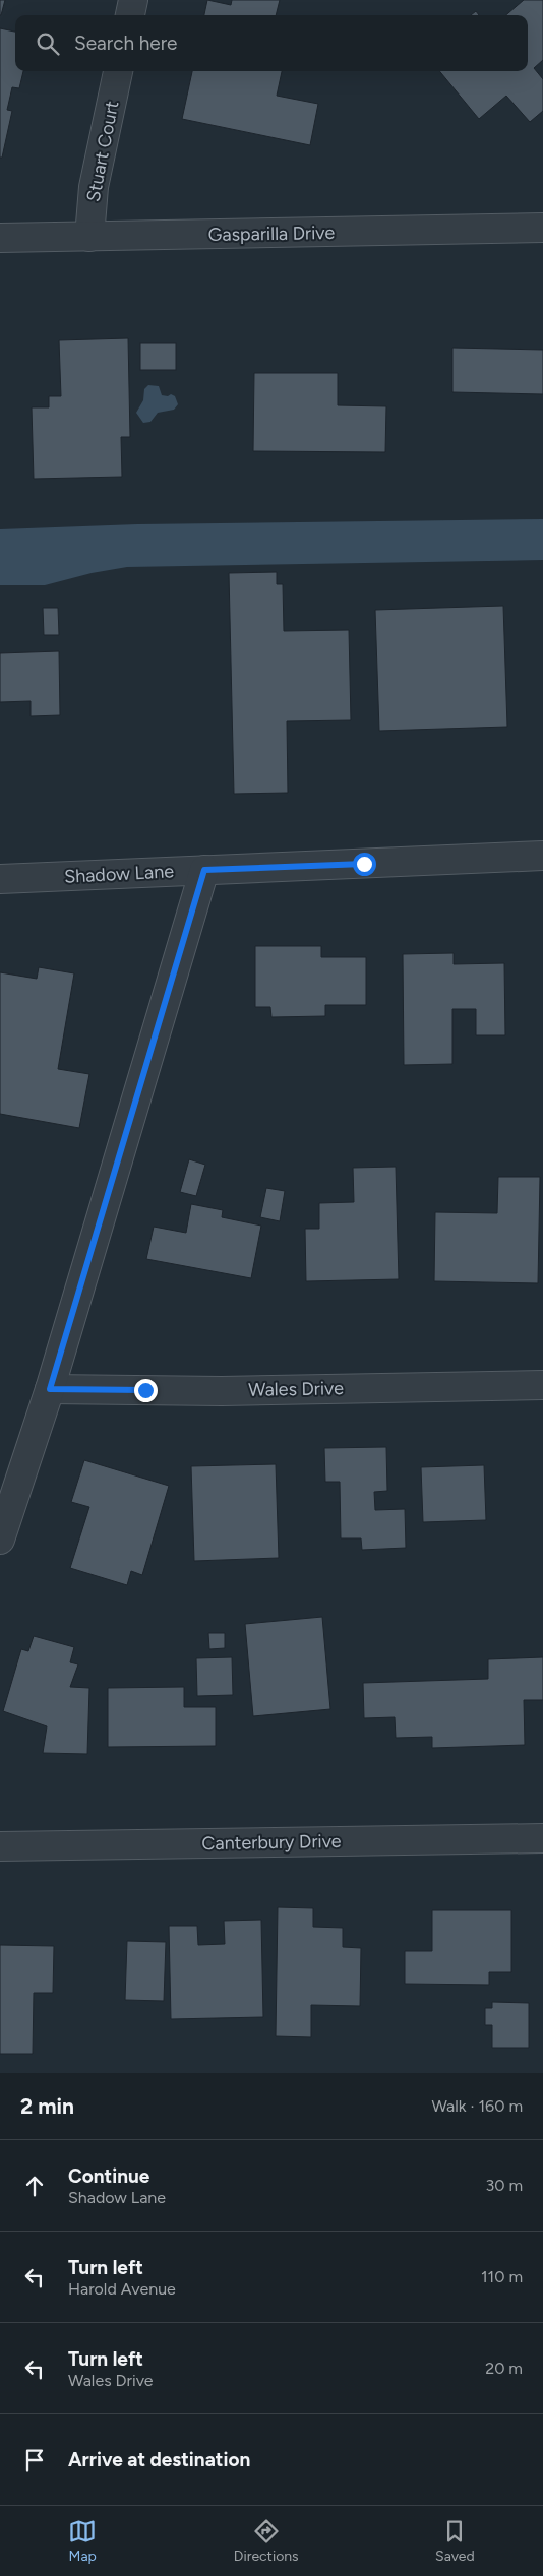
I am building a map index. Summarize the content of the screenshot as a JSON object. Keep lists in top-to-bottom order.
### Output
{
  "streets": {
    "street": [
      "Stuart Court",
      "Gasparilla Drive",
      "Shadow Lane",
      "Wales Drive",
      "Canterbury Drive"
    ]
  },
  "crossings": [
    ["Stuart Court", "Gasparilla Drive"]
  ],
  "page": {
    "search": "Search here",
    "heading": ["2 min", "Walk · 160 m"],
    "list": [
      ["Continue", "Shadow Lane", "30 m"],
      ["Turn left", "Harold Avenue", "110 m"],
      ["Turn left", "Wales Drive", "20 m"],
      "Arrive at destination"
    ],
    "nav": ["Map", "Directions", "Saved"]
  }
}
